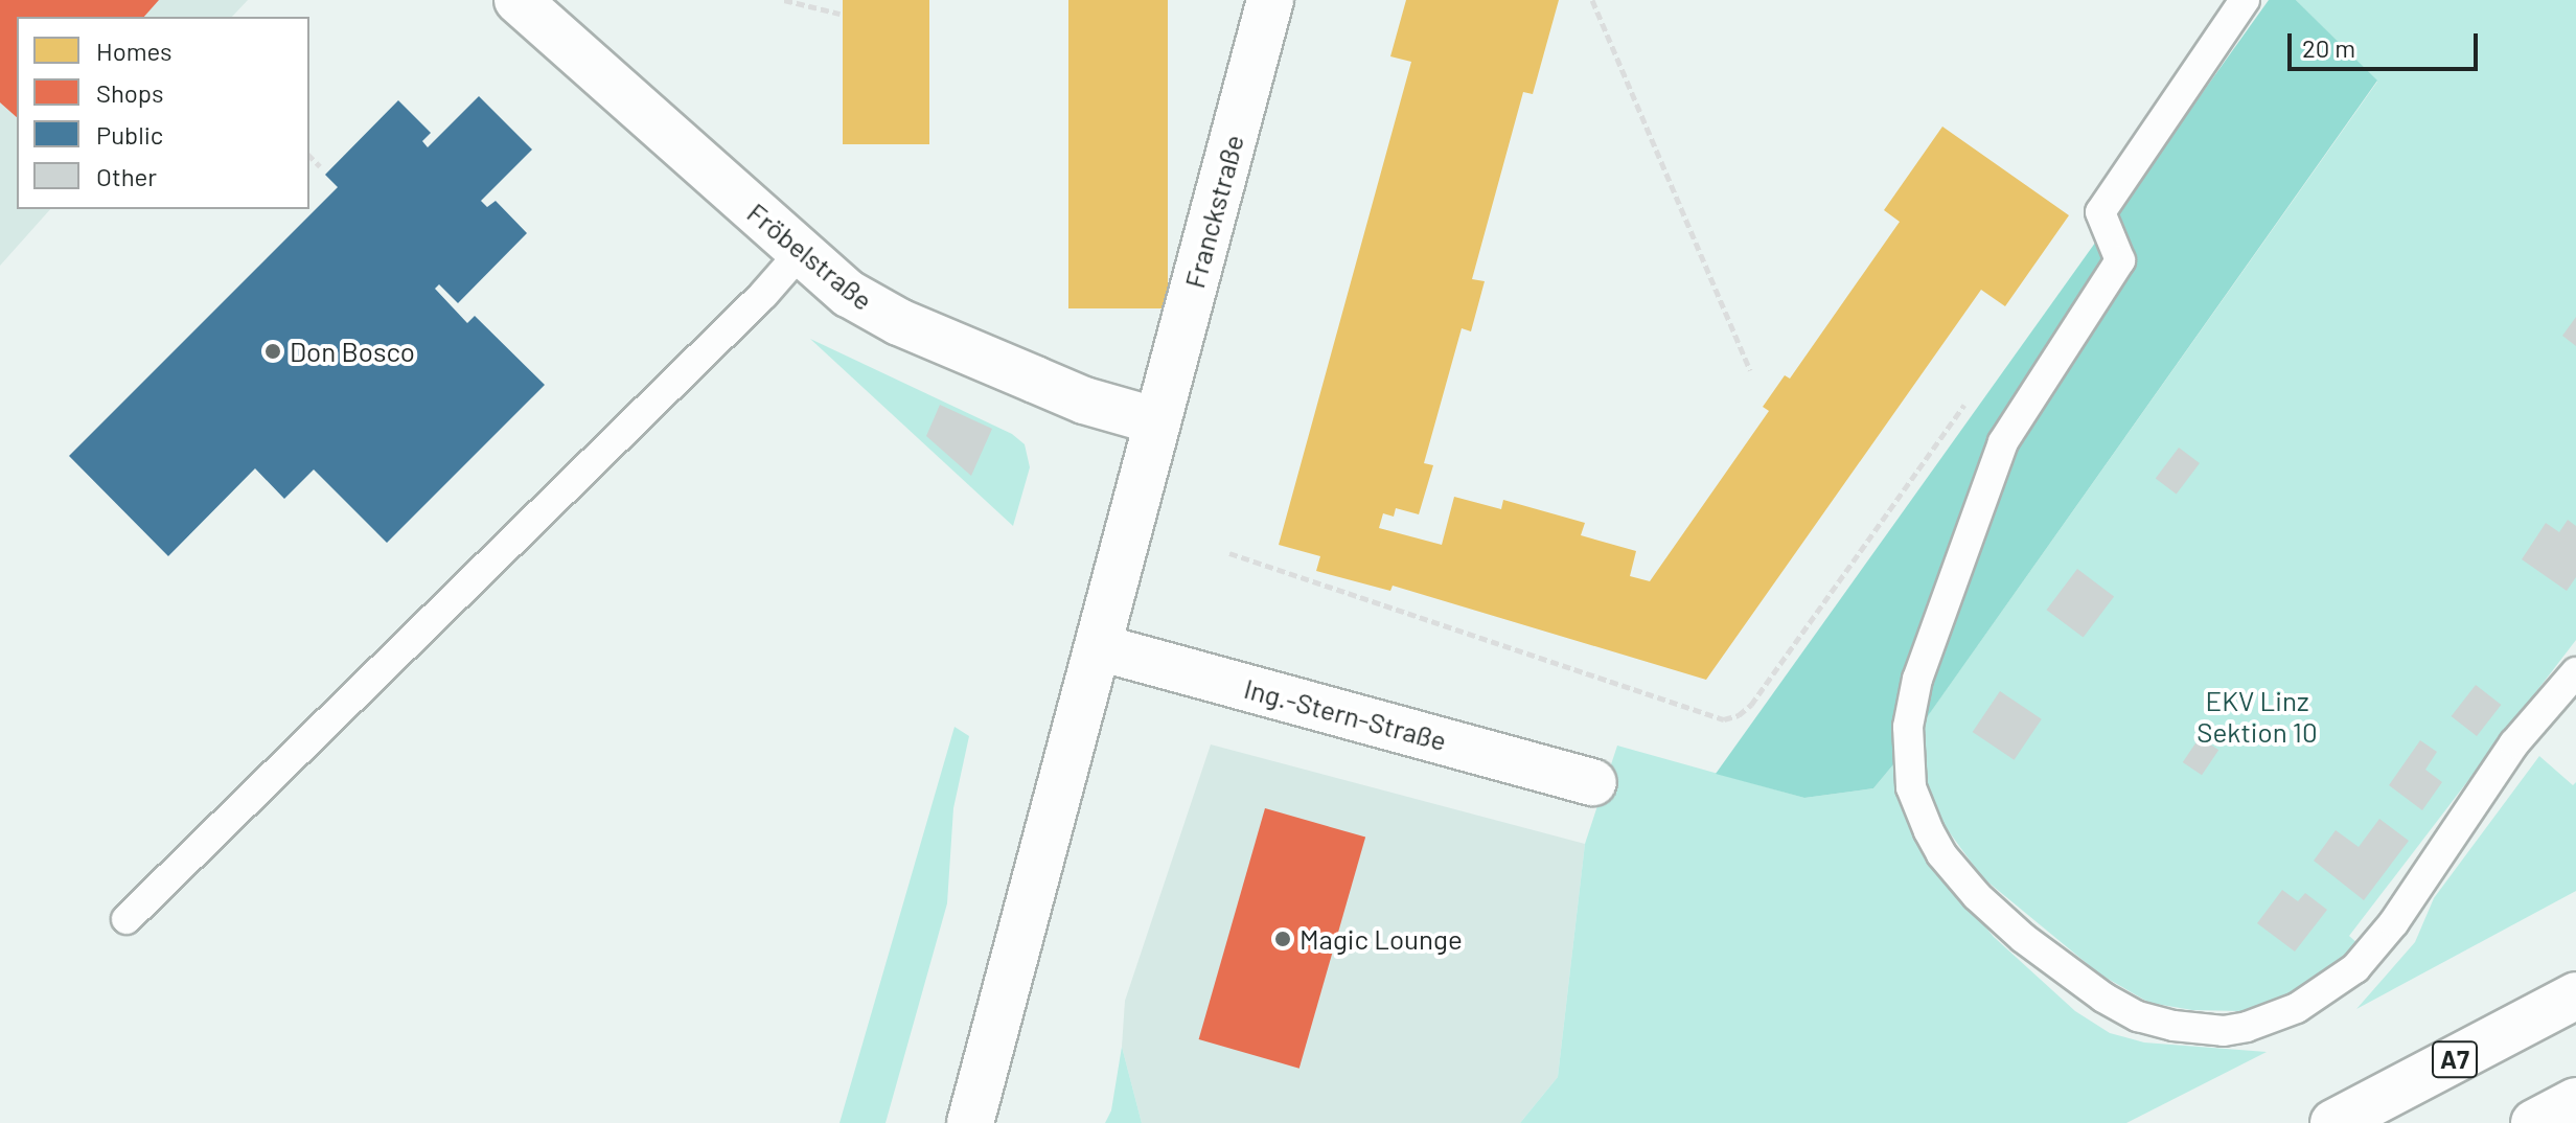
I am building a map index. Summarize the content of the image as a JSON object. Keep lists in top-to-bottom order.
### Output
{
  "streets": {
    "main road": [
      "Franckstraße",
      "Fröbelstraße",
      "Ing.-Stern-Straße",
      "A7"
    ]
  },
  "crossings": [
    ["Franckstraße", "Fröbelstraße"],
    ["Franckstraße", "Ing.-Stern-Straße"]
  ],
  "parks": ["EKV Linz Sektion 10"],
  "places": ["Don Bosco", "Magic Lounge"],
  "legend": [
    "Homes",
    "Shops",
    "Public",
    "Other"
  ],
  "scale_bar": "20 m"
}
